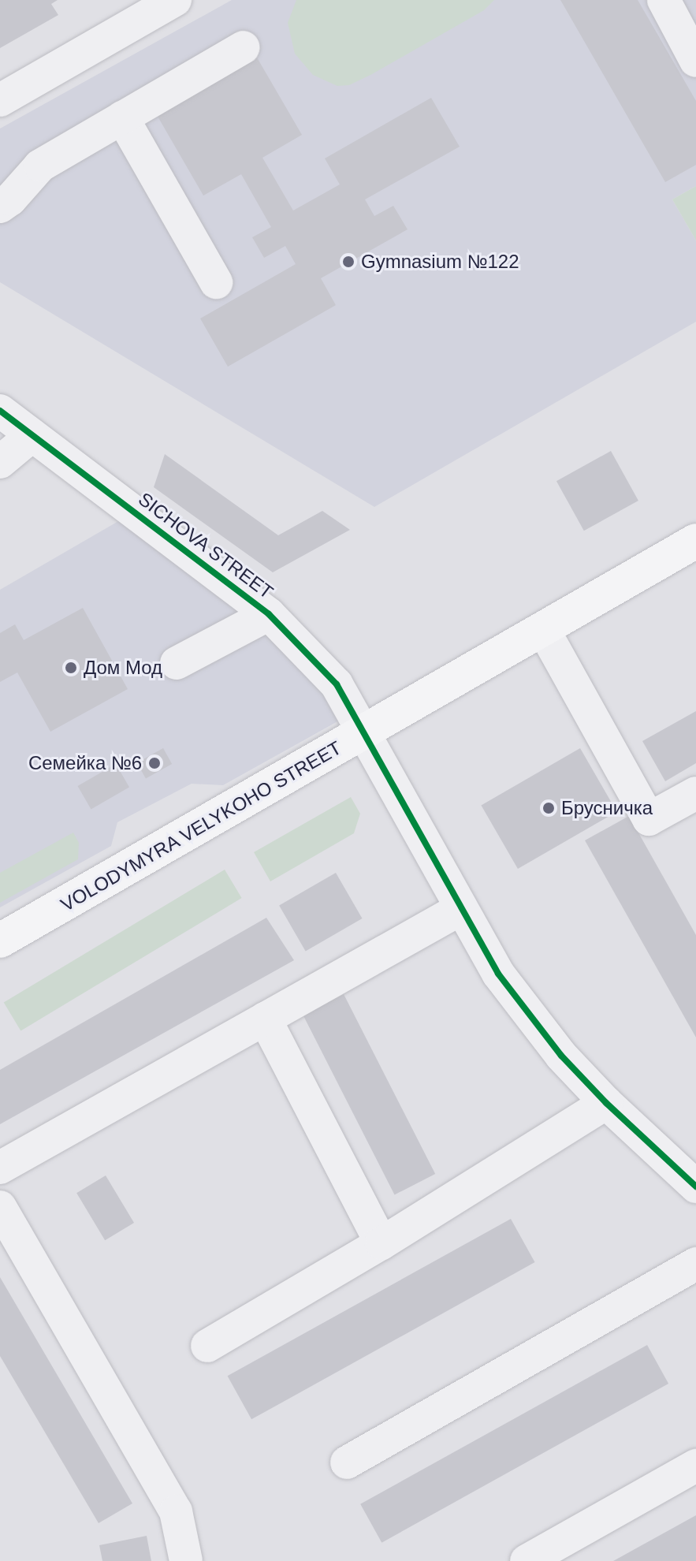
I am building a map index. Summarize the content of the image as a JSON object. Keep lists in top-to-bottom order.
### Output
{
  "streets": {
    "main road": ["VOLODYMYRA VELYKOHO STREET"],
    "street": ["SICHOVA STREET"]
  },
  "crossings": [
    ["SICHOVA STREET", "VOLODYMYRA VELYKOHO STREET"]
  ],
  "places": [
    "Gymnasium №122",
    "Дом Мод",
    "Семейка №6",
    "Брусничка"
  ]
}
